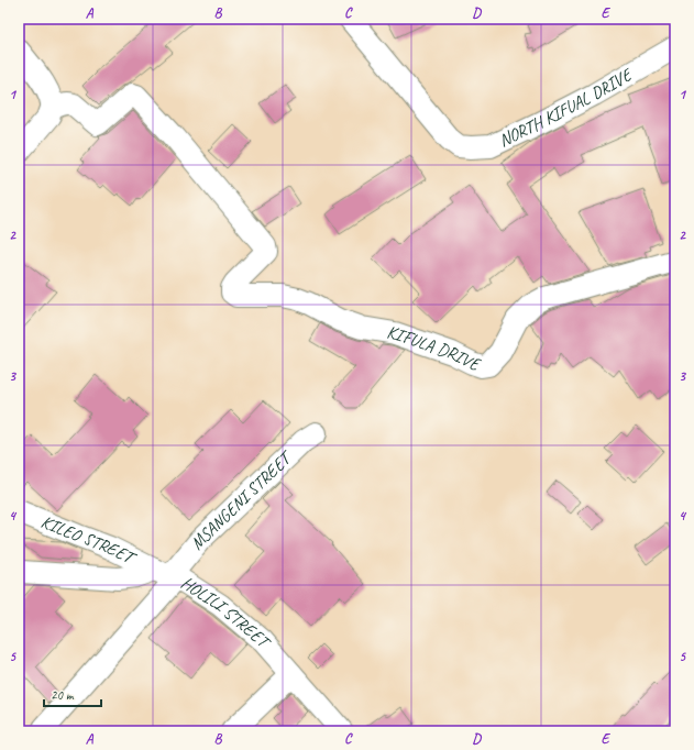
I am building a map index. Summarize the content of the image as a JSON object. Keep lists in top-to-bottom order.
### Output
{
  "streets": {
    "street": [
      "NORTH KIFUAL DRIVE",
      "KIFULA DRIVE",
      "MSANGENI STREET",
      "KILEO STREET",
      "HOLILI STREET"
    ]
  },
  "crossings": [
    ["MSANGENI STREET", "KILEO STREET"],
    ["MSANGENI STREET", "HOLILI STREET"],
    ["KILEO STREET", "HOLILI STREET"]
  ],
  "scale_bar": "20 m",
  "grid": {
    "columns": [
      "A",
      "B",
      "C",
      "D",
      "E"
    ],
    "rows": [
      "1",
      "2",
      "3",
      "4",
      "5"
    ]
  }
}
